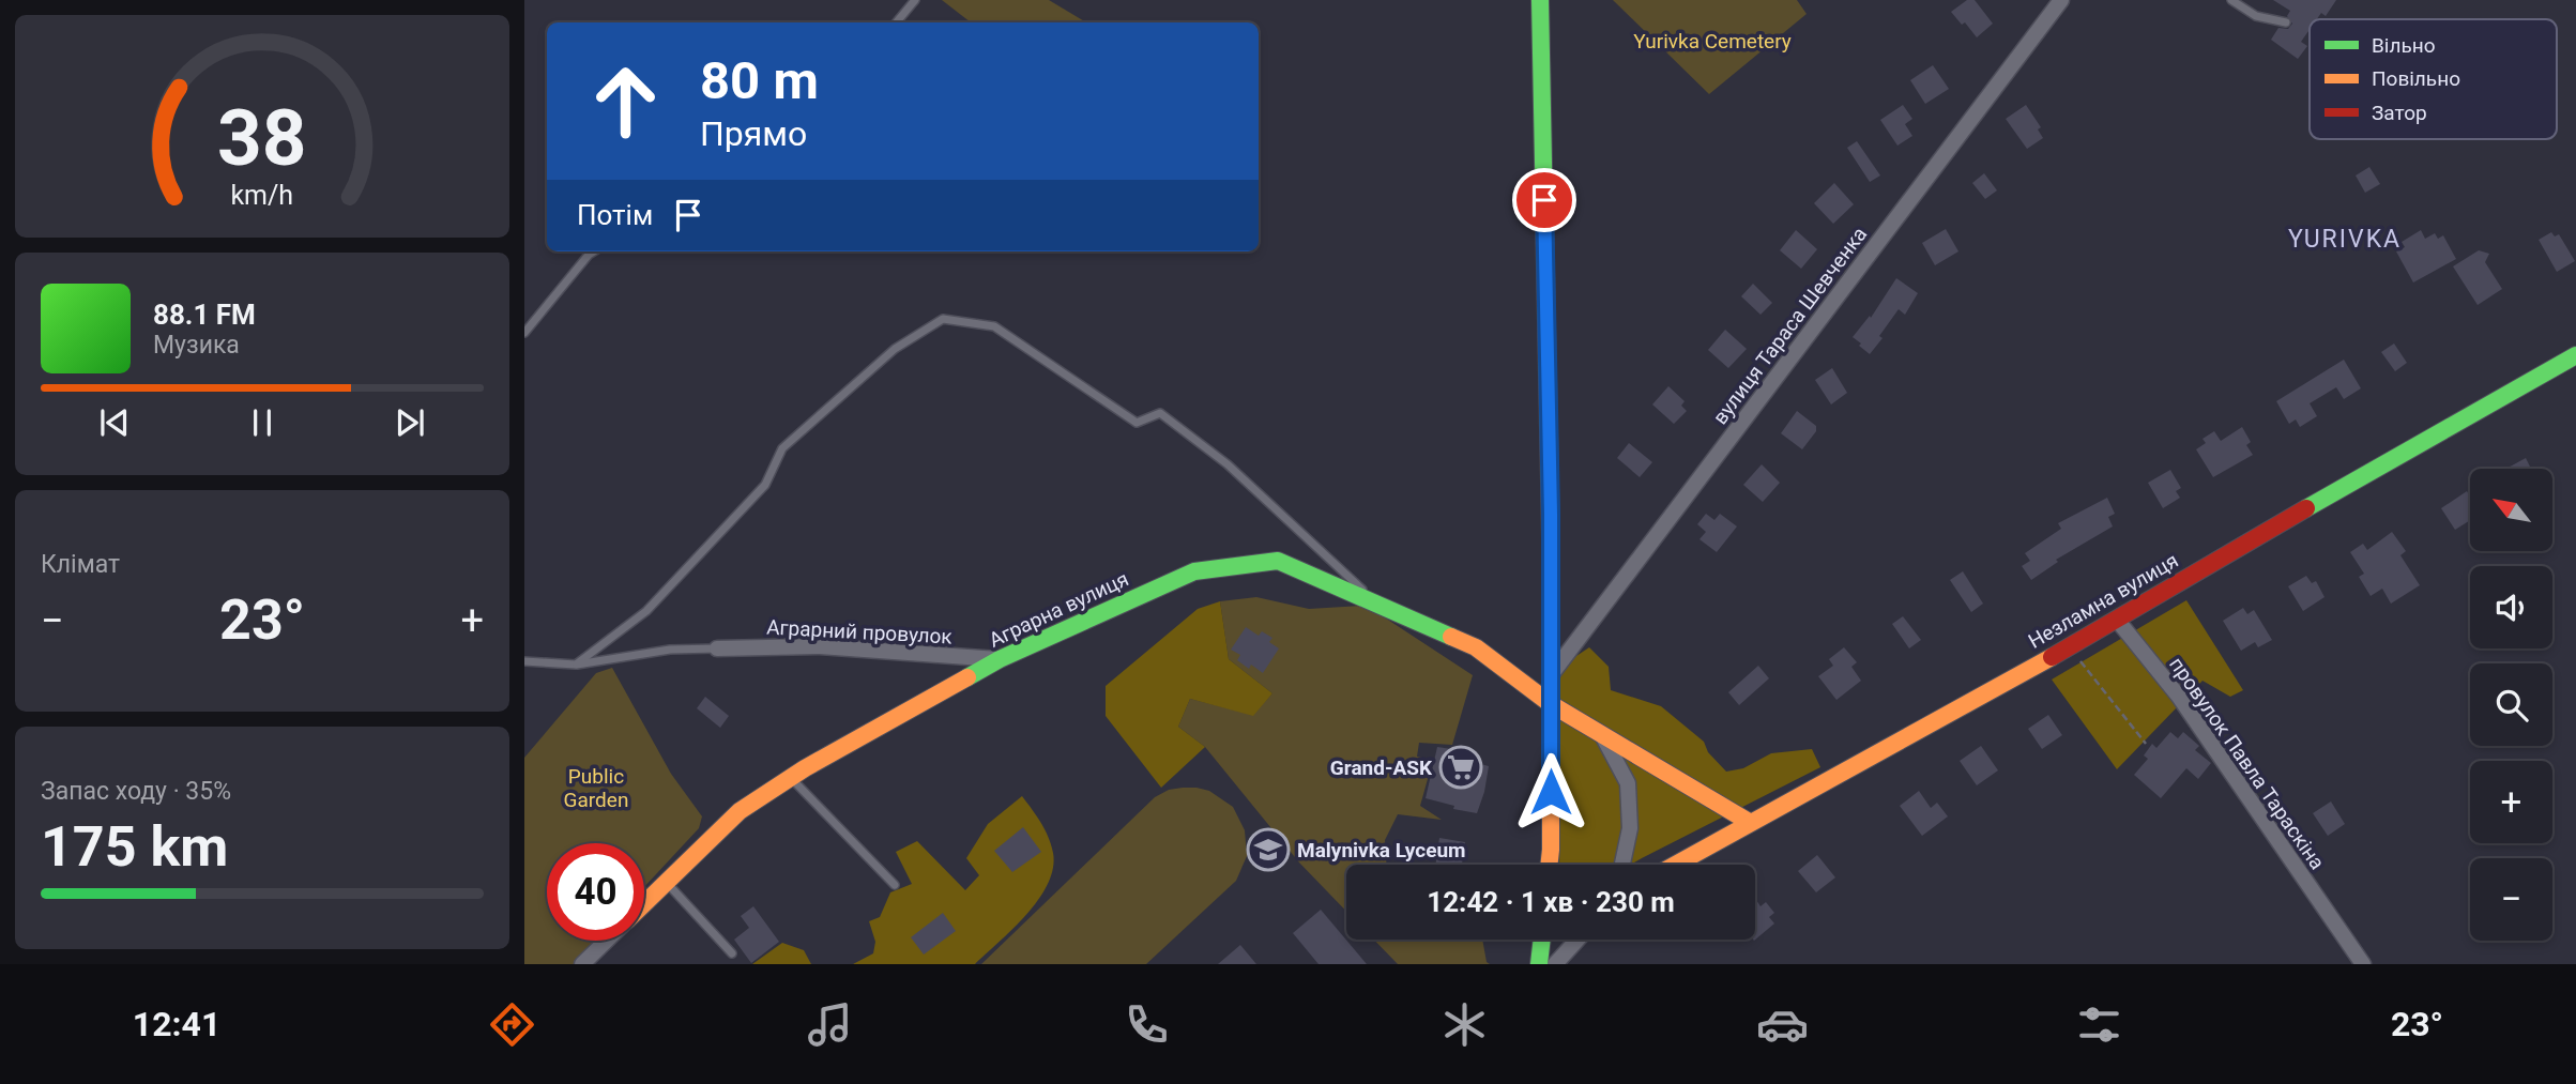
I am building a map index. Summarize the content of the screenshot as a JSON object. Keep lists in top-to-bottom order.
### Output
{
  "streets": {
    "street": [
      "вулиця Тараса Шевченка",
      "Незламна вулиця",
      "Аграрна вулиця",
      "Аграрний провулок",
      "провулок Павла Тараскіна"
    ]
  },
  "crossings": [
    ["Незламна вулиця", "Аграрна вулиця"],
    ["Незламна вулиця", "провулок Павла Тараскіна"],
    ["Аграрна вулиця", "Аграрний провулок"]
  ],
  "districts": ["YURIVKA"],
  "parks": ["Yurivka Cemetery", "Public Garden"],
  "places": {
    "supermarket": ["Grand-ASK"],
    "school or university": ["Malynivka Lyceum"]
  },
  "legend": ["Вільно", "Повільно", "Затор"],
  "north": "top left",
  "page": {
    "turn": ["80 m", "Прямо"],
    "then": "Потім",
    "song": ["88.1 FM", "Музика"],
    "map_buttons": ["+", "−"],
    "tile": [
      "Клімат",
      ["Запас ходу · 35%", "175 km"]
    ],
    "heat": ["−", "23°", "+"],
    "limit": "40",
    "trip": "12:42 · 1 хв · 230 m",
    "tabs": ["12:41", "23°"],
    "gauge": ["38", "km/h"]
  }
}
